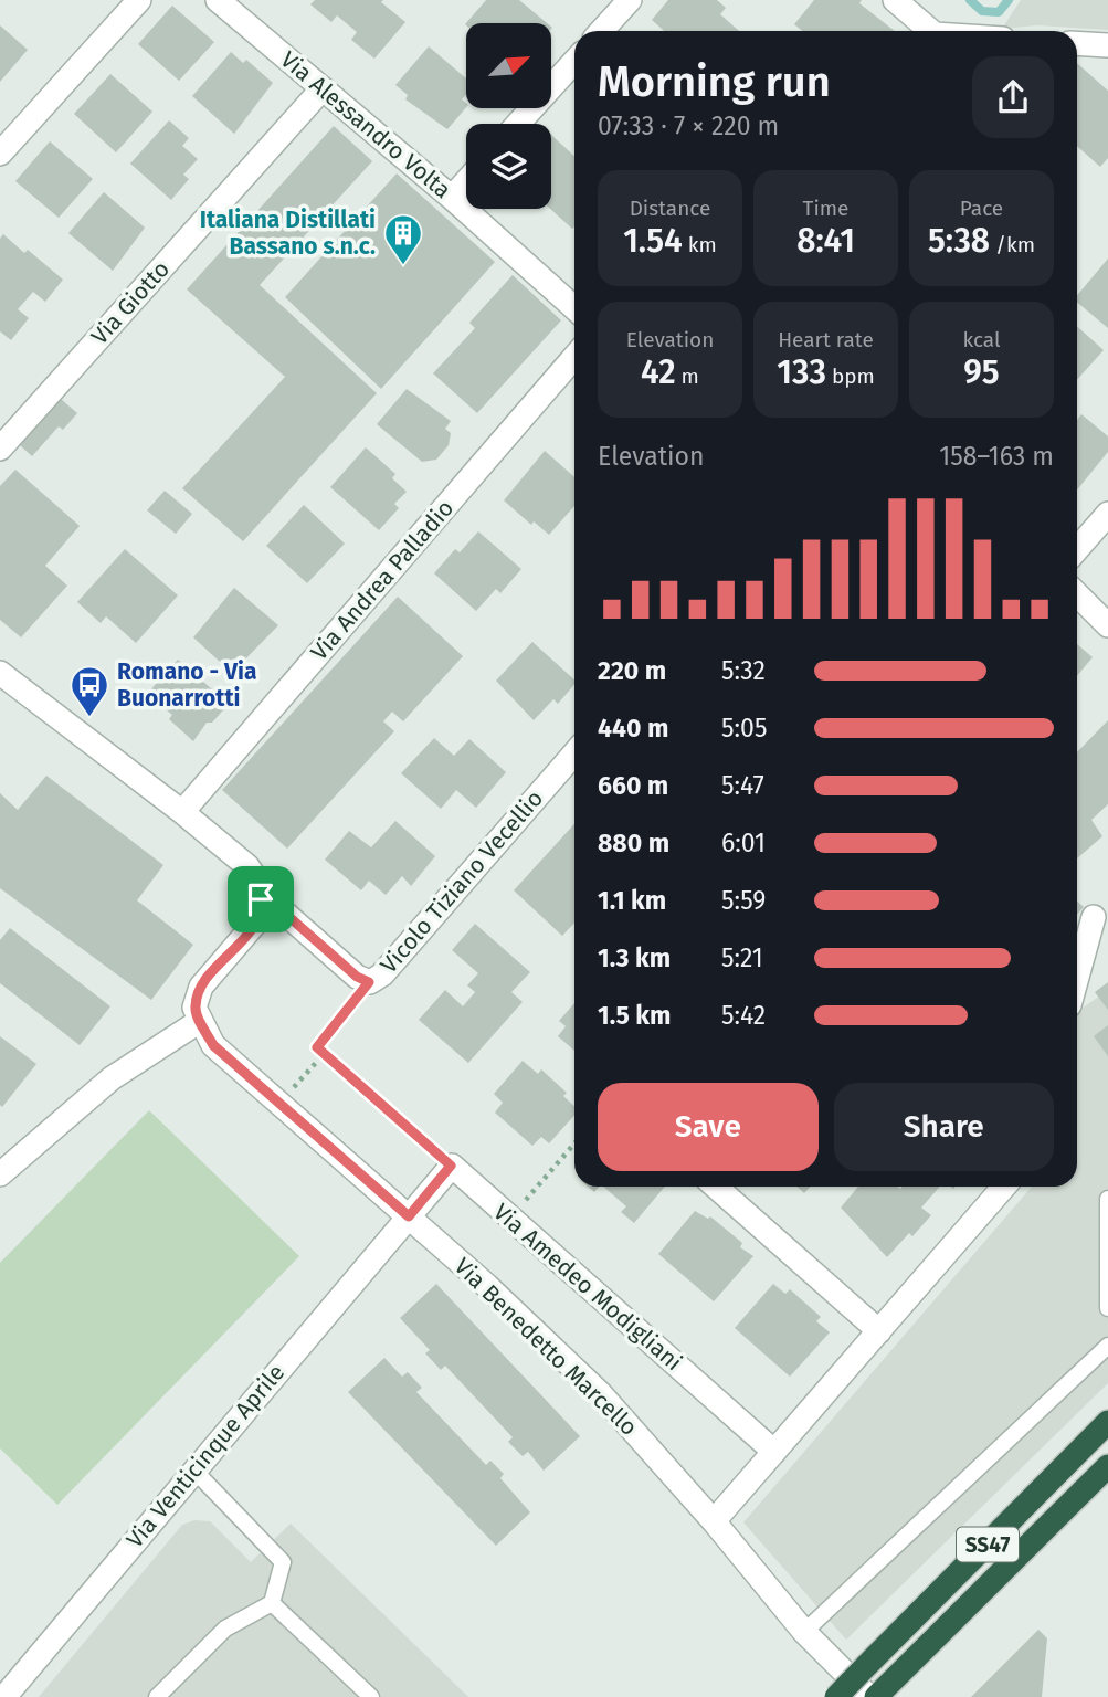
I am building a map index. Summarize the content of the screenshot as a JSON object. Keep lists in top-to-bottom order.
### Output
{
  "streets": {
    "highway": ["SS47"],
    "street": [
      "Via Alessandro Volta",
      "Via Giotto",
      "Via Andrea Palladio",
      "Vicolo Tiziano Vecellio",
      "Via Amedeo Modigliani",
      "Via Benedetto Marcello",
      "Via Venticinque Aprile"
    ]
  },
  "crossings": [
    ["Via Alessandro Volta", "Via Giotto"],
    ["Via Benedetto Marcello", "Via Venticinque Aprile"],
    ["Via Benedetto Marcello", "SS47"]
  ],
  "places": {
    "building": ["Italiana Distillati Bassano s.n.c."],
    "bus stop": ["Romano - Via Buonarrotti"]
  },
  "north": "top right",
  "page": {
    "heading": ["Morning run", "07:33 · 7 × 220 m"],
    "stats": [
      ["Distance", "1.54 km"],
      ["Time", "8:41"],
      ["Pace", "5:38 /km"],
      ["Elevation", "42 m"],
      ["Heart rate", "133 bpm"],
      ["kcal", "95"]
    ],
    "chart": ["Elevation", "158–163 m"],
    "list": [
      {
        "name": "220 m",
        "note": "5:32"
      },
      {
        "name": "440 m",
        "note": "5:05"
      },
      {
        "name": "660 m",
        "note": "5:47"
      },
      {
        "name": "880 m",
        "note": "6:01"
      },
      {
        "name": "1.1 km",
        "note": "5:59"
      },
      {
        "name": "1.3 km",
        "note": "5:21"
      },
      {
        "name": "1.5 km",
        "note": "5:42"
      }
    ],
    "buttons": ["Save", "Share"]
  }
}
